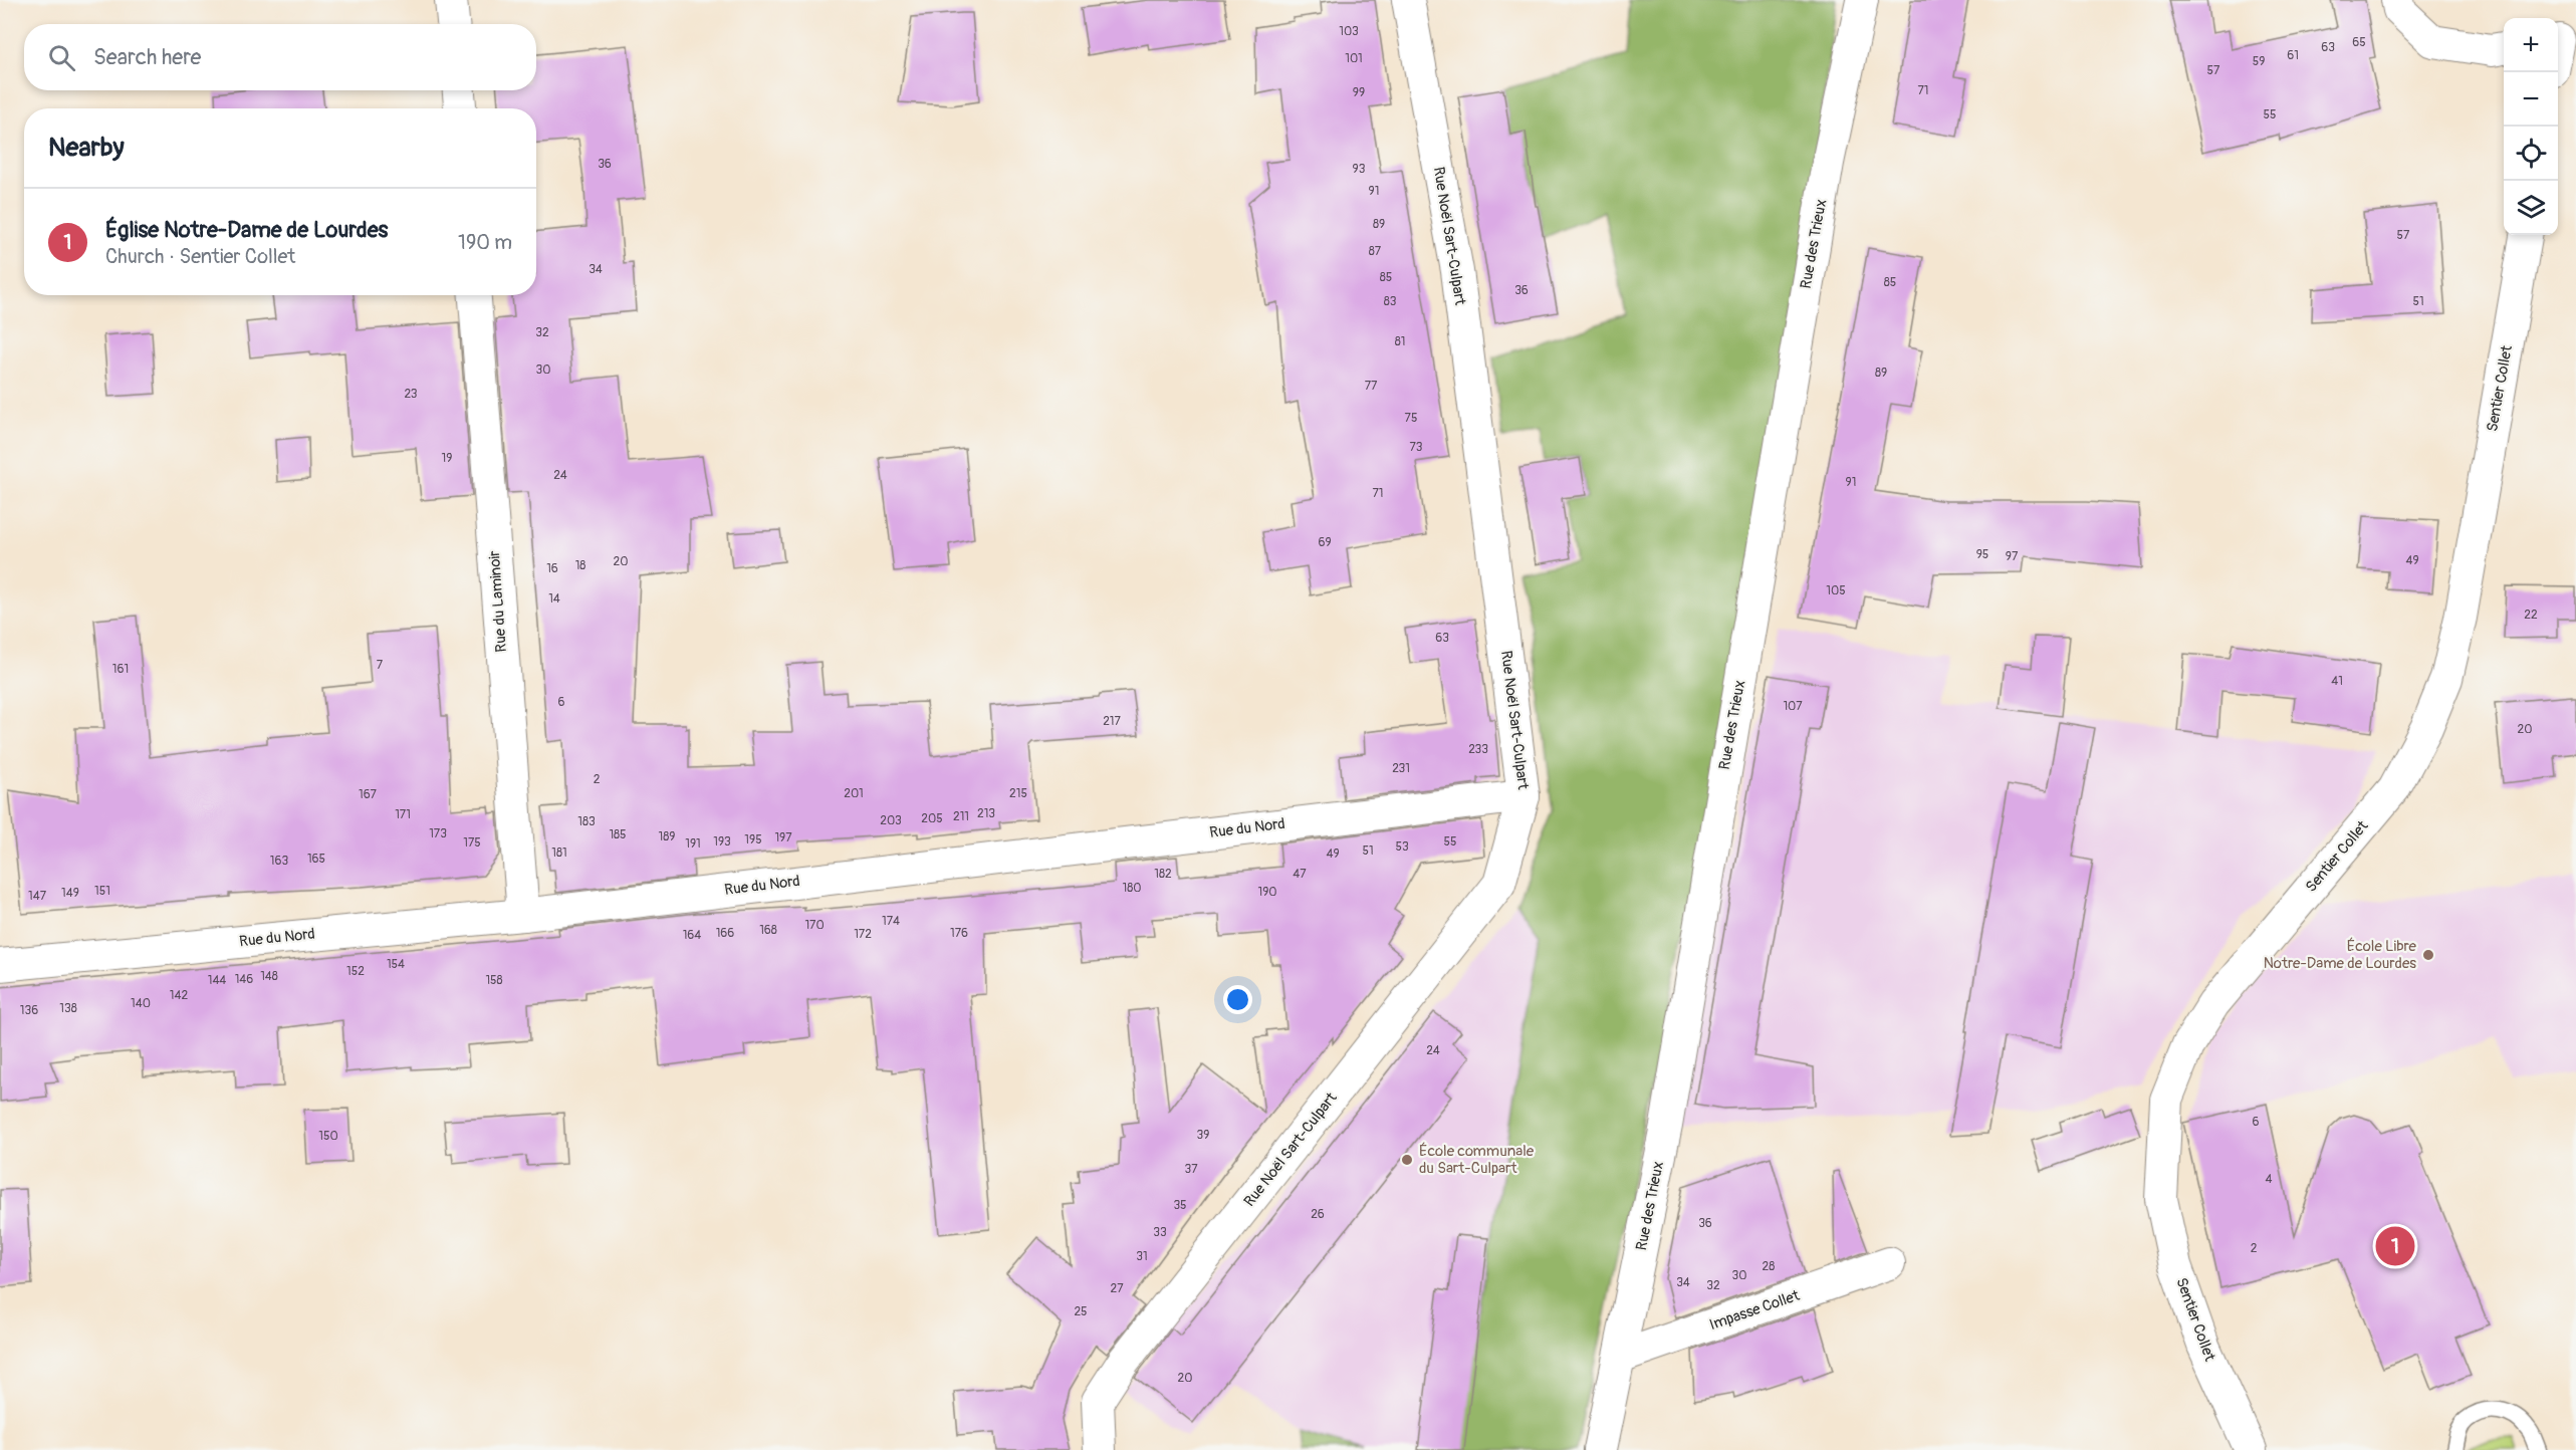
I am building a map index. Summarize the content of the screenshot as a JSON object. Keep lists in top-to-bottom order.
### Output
{
  "streets": {
    "street": [
      "Rue Noël Sart-Culpart",
      "Rue des Trieux",
      "Sentier Collet",
      "Rue du Laminoir",
      "Rue du Nord",
      "Impasse Collet"
    ]
  },
  "crossings": [
    ["Rue Noël Sart-Culpart", "Rue du Nord"],
    ["Rue des Trieux", "Impasse Collet"],
    ["Rue du Laminoir", "Rue du Nord"]
  ],
  "places": ["École Libre Notre-Dame de Lourdes", "École communale du Sart-Culpart"],
  "house_numbers": [
    "103",
    "65",
    "63",
    "61",
    "101",
    "59",
    "57",
    "71",
    "99",
    "55",
    "36",
    "93",
    "91",
    "89",
    "57",
    "87",
    "34",
    "85",
    "85",
    "36",
    "83",
    "51",
    "32",
    "81",
    "30",
    "89",
    "77",
    "23",
    "75",
    "73",
    "19",
    "24",
    "91",
    "71",
    "69",
    "95",
    "97",
    "49",
    "20",
    "18",
    "16",
    "105",
    "14",
    "22",
    "63",
    "7",
    "161",
    "41",
    "6",
    "107",
    "217",
    "20",
    "233",
    "231",
    "2",
    "201",
    "215",
    "167",
    "213",
    "171",
    "211",
    "205",
    "203",
    "183",
    "173",
    "185",
    "189",
    "197",
    "195",
    "193",
    "55",
    "175",
    "191",
    "53",
    "51",
    "181",
    "49",
    "165",
    "163",
    "182",
    "47",
    "180",
    "151",
    "190",
    "149",
    "147",
    "174",
    "170",
    "168",
    "166",
    "176",
    "172",
    "164",
    "154",
    "152",
    "148",
    "146",
    "144",
    "158",
    "142",
    "140",
    "138",
    "136",
    "24",
    "6",
    "39",
    "150",
    "37",
    "4",
    "35",
    "26",
    "36",
    "33",
    "2",
    "31",
    "28",
    "30",
    "34",
    "32",
    "27",
    "25",
    "20"
  ],
  "page": {
    "map_buttons": ["+", "−"],
    "search": "Search here",
    "heading": "Nearby",
    "list": [
      {
        "mark": "1",
        "name": "Église Notre-Dame de Lourdes",
        "note": "Church · Sentier Collet",
        "value": "190 m"
      }
    ],
    "pins": "1"
  }
}
